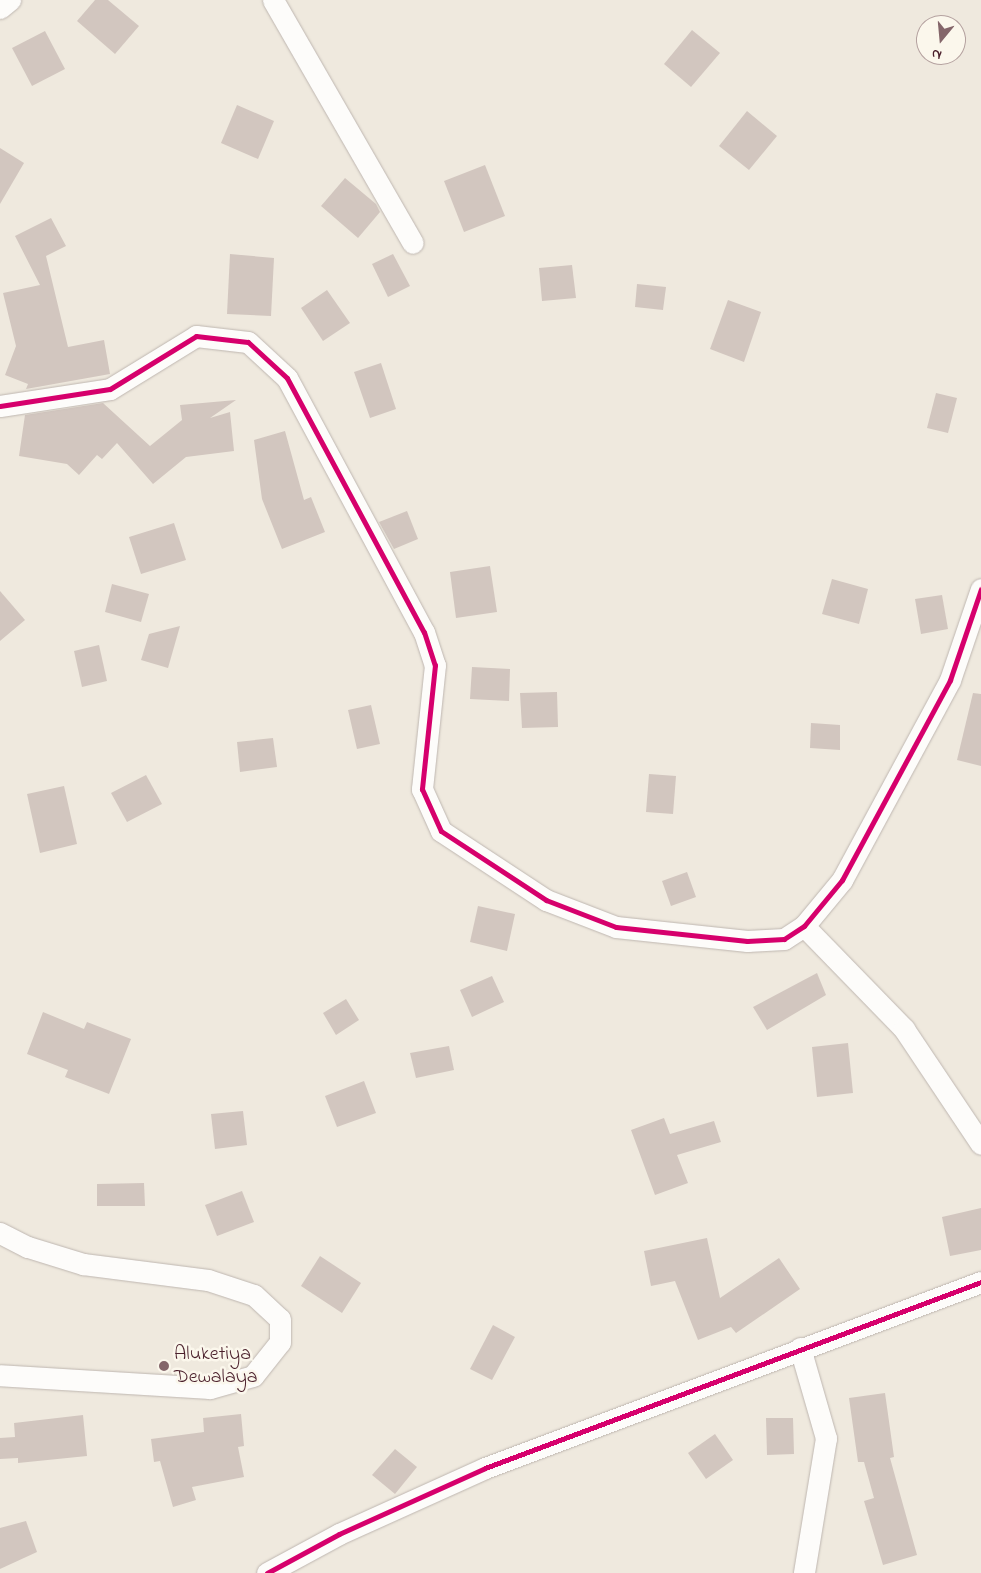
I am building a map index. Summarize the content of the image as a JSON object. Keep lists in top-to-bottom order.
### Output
{
  "places": ["Aluketiya Dewalaya"],
  "north": "bottom"
}
